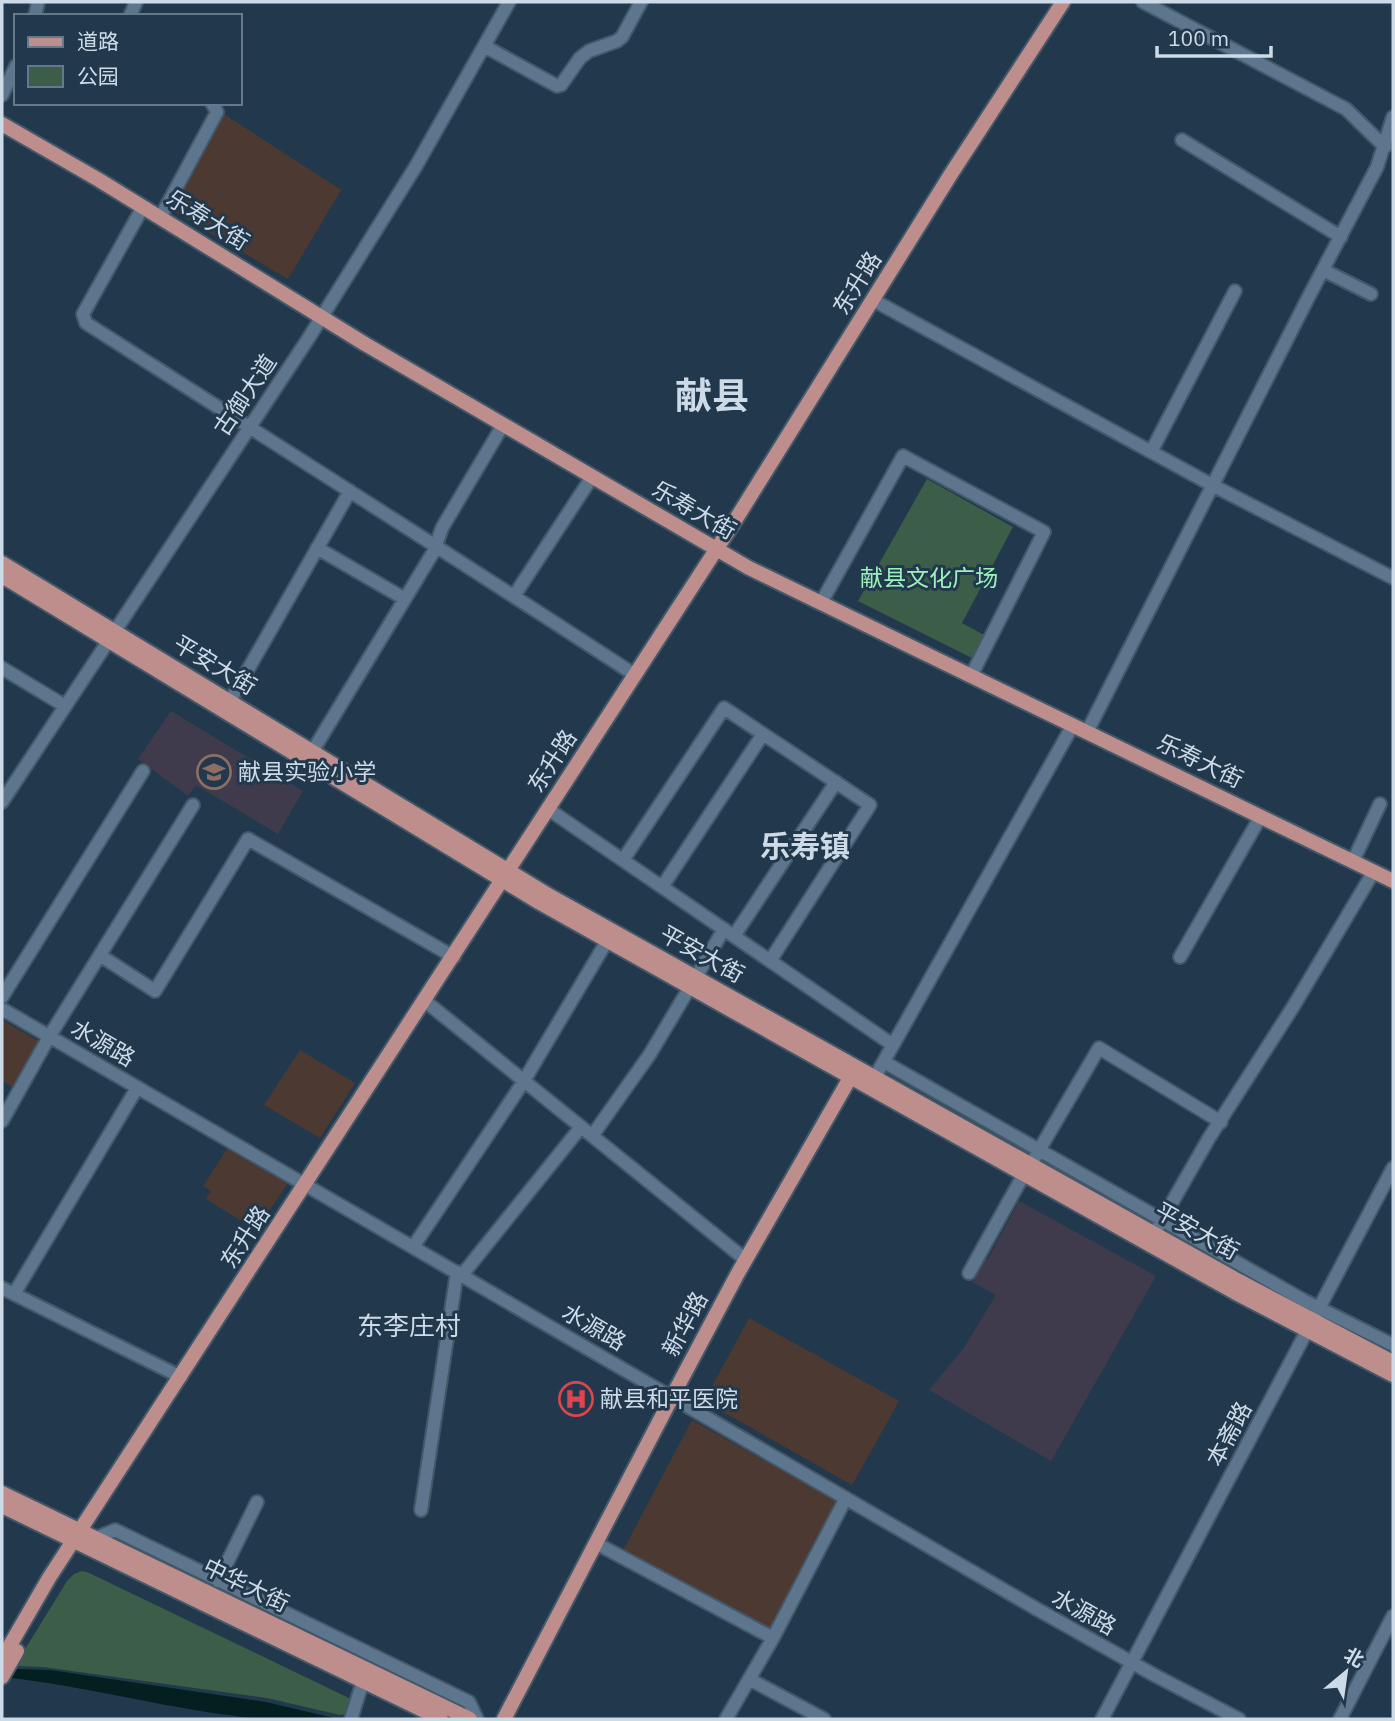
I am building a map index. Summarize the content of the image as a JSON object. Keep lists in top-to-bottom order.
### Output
{
  "streets": {
    "main road": [
      "乐寿大街",
      "东升路",
      "平安大街",
      "新华路",
      "中华大街"
    ],
    "street": ["古御大道", "水源路", "本斋路"]
  },
  "crossings": [
    ["乐寿大街", "东升路"],
    ["乐寿大街", "古御大道"],
    ["东升路", "平安大街"],
    ["东升路", "水源路"],
    ["东升路", "中华大街"],
    ["古御大道", "平安大街"],
    ["平安大街", "新华路"],
    ["平安大街", "本斋路"],
    ["水源路", "新华路"],
    ["水源路", "本斋路"]
  ],
  "districts": ["献县", "乐寿镇", "东李庄村"],
  "parks": ["献县文化广场"],
  "places": {
    "school or university": ["献县实验小学"],
    "hospital": ["献县和平医院"]
  },
  "legend": ["道路", "公园"],
  "scale_bar": "100 m",
  "north": "top right"
}
